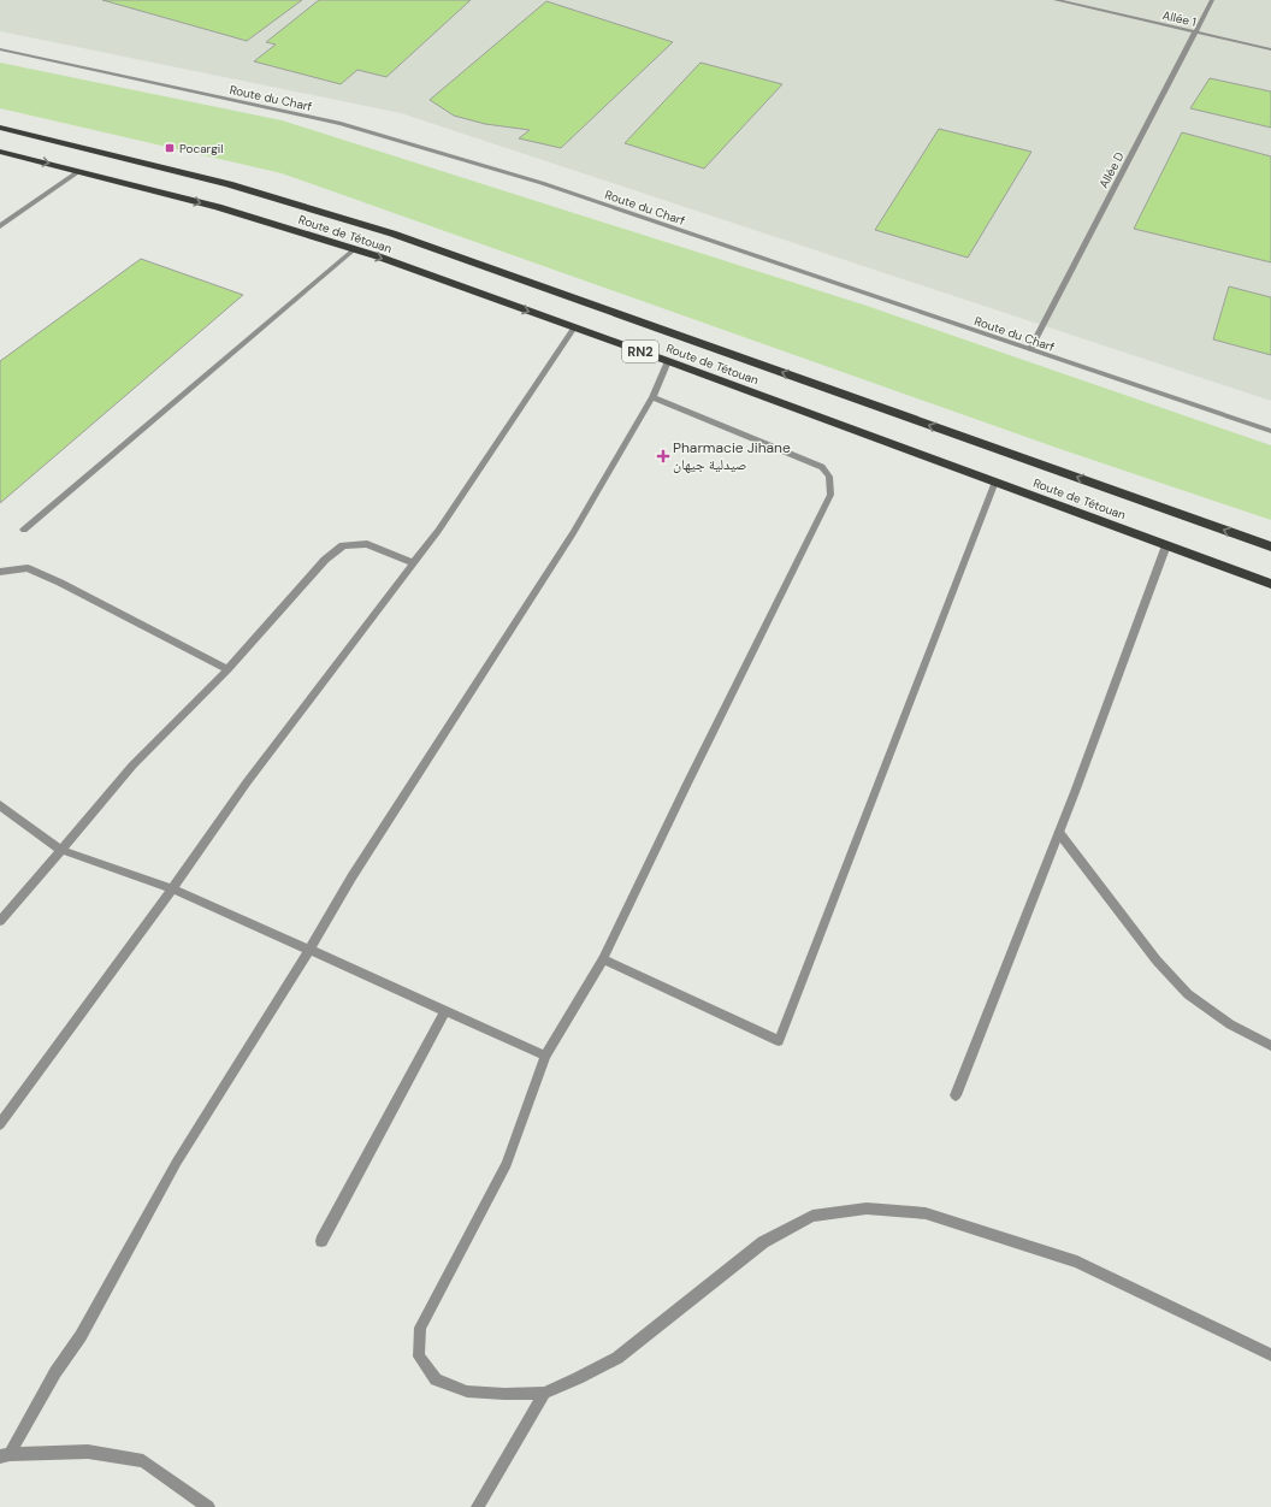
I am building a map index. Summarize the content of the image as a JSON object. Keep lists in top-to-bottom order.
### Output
{
  "streets": {
    "highway": ["Route de Tétouan", "RN2"],
    "street": ["Allée 1", "Route du Charf", "Allée D"]
  },
  "crossings": [
    ["Allée 1", "Allée D"],
    ["Route du Charf", "Allée D"]
  ],
  "places": {
    "transit": ["Pocargil"],
    "health": ["Pharmacie Jihane صيدلية جيهان"]
  }
}
